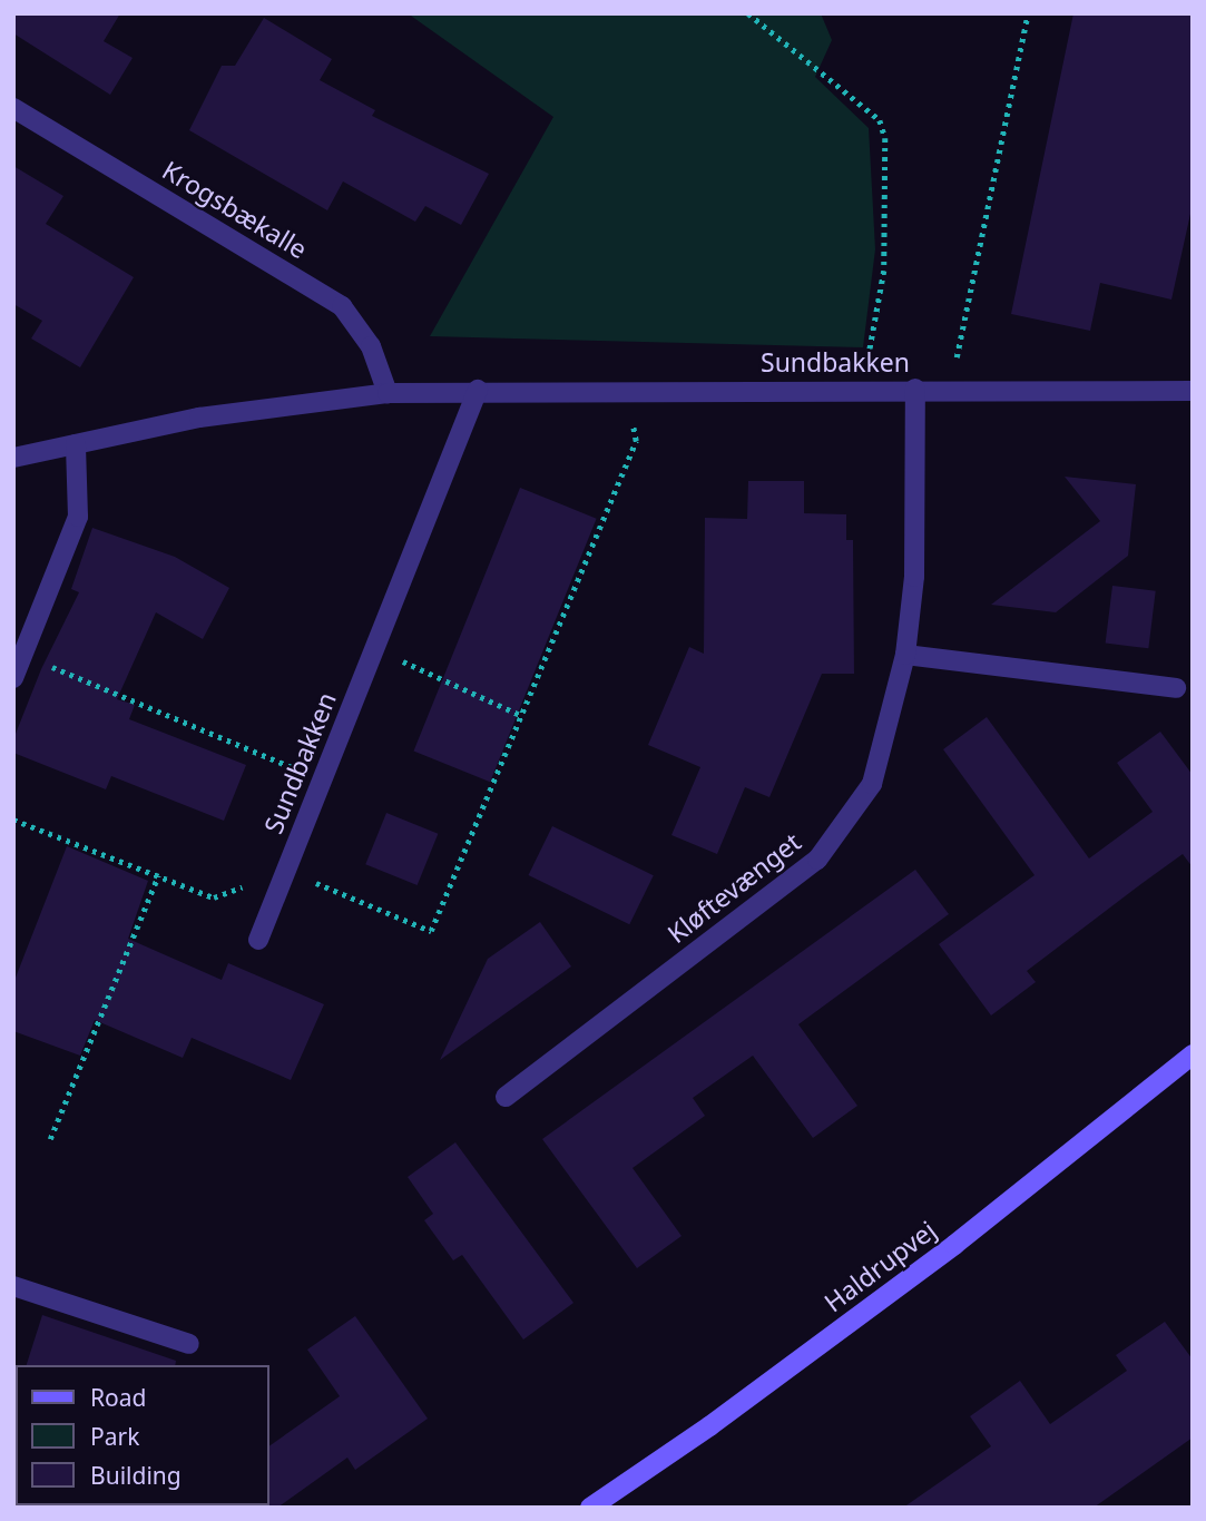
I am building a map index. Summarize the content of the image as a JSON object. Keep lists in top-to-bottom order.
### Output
{
  "streets": {
    "main road": ["Haldrupvej"],
    "street": ["Krogsbækalle", "Sundbakken", "Kløftevænget"]
  },
  "crossings": [
    ["Krogsbækalle", "Sundbakken"],
    ["Sundbakken", "Kløftevænget"]
  ],
  "legend": ["Road", "Park", "Building"]
}
